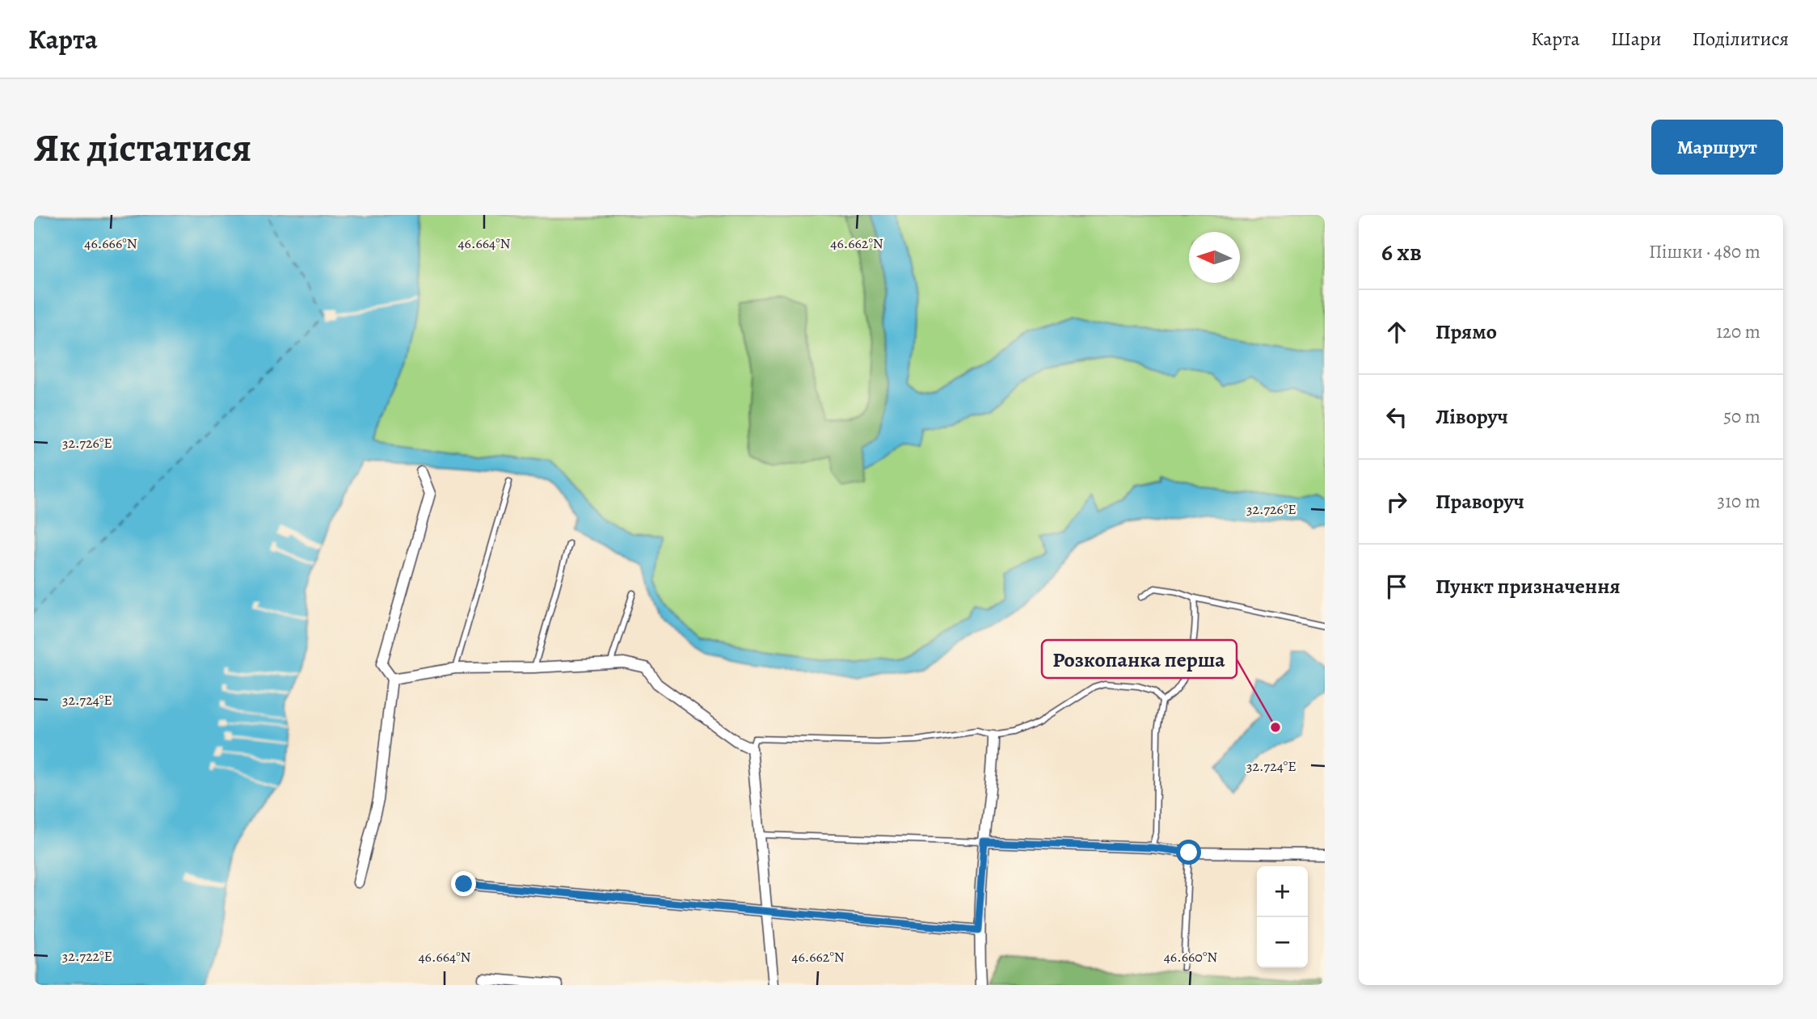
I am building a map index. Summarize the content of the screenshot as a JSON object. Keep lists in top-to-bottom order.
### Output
{
  "places": ["Розкопанка перша"],
  "north": "left",
  "page": {
    "header": "Карта",
    "nav": ["Карта", "Шари", "Поділитися"],
    "buttons": "Маршрут",
    "title": "Як дістатися",
    "heading": ["6 хв", "Пішки · 480 m"],
    "list": [
      ["Прямо", "120 m"],
      ["Ліворуч", "50 m"],
      ["Праворуч", "310 m"],
      "Пункт призначення"
    ],
    "map_buttons": ["+", "−"]
  },
  "coordinates": [
    "46.666°N",
    "46.664°N",
    "46.662°N",
    "32.726°E",
    "32.724°E",
    "32.722°E",
    "46.660°N"
  ]
}
